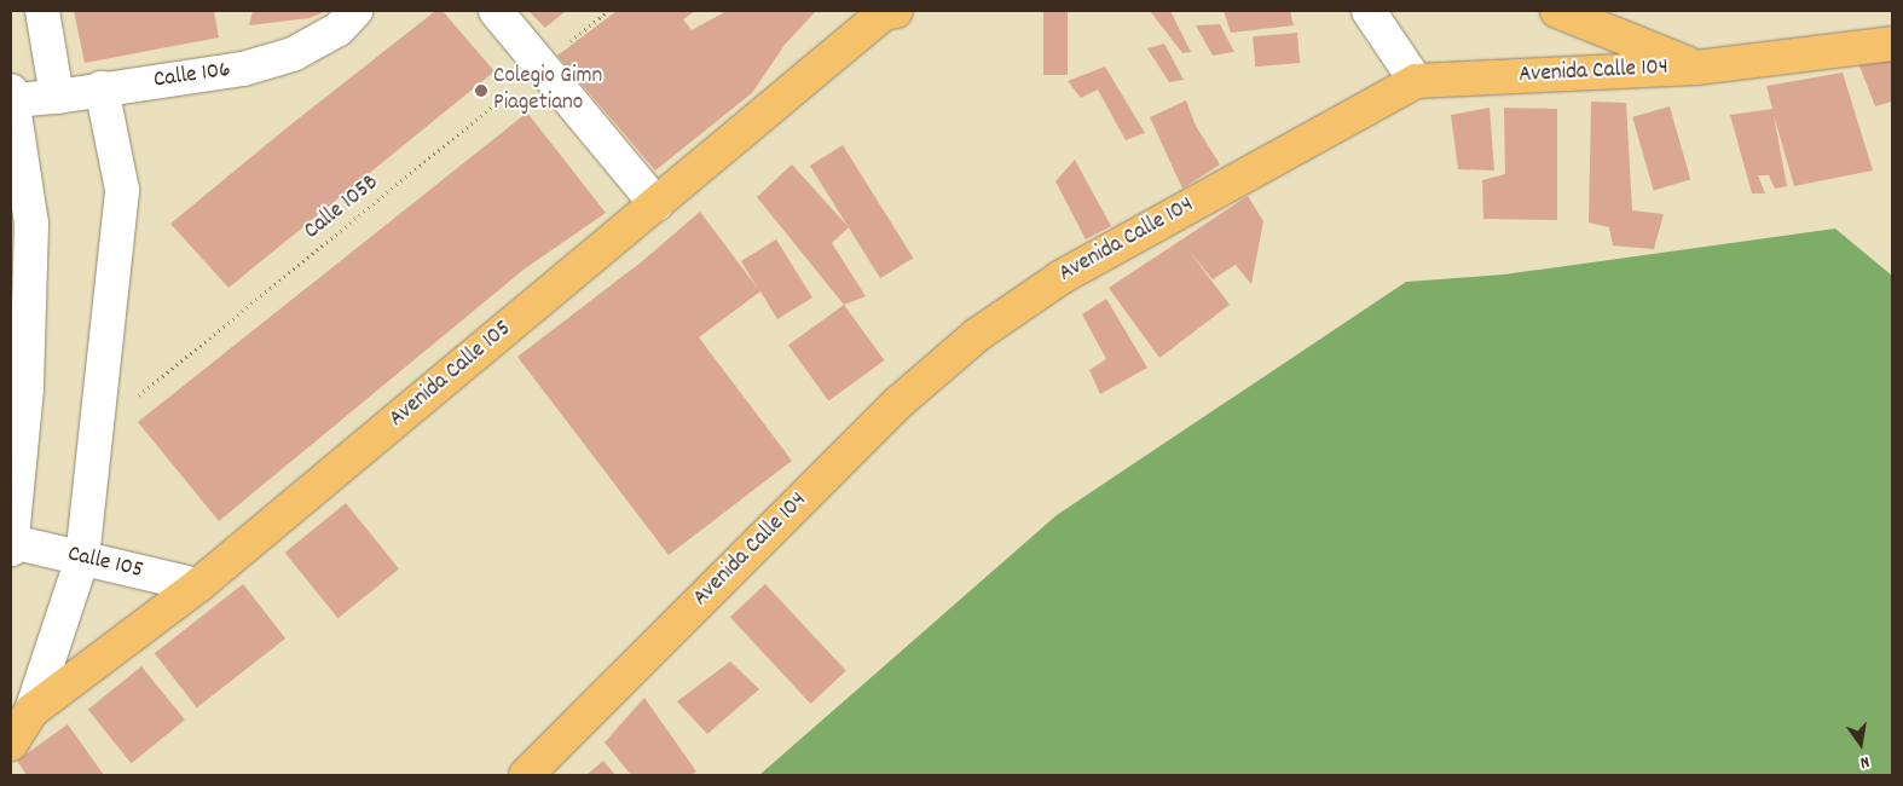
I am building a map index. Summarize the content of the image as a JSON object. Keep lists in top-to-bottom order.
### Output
{
  "streets": {
    "main road": ["Avenida Calle 104", "Avenida Calle 105"],
    "street": ["Calle 106", "Calle 105"],
    "path": ["Calle 105B"]
  },
  "crossings": [
    ["Avenida Calle 105", "Calle 105"]
  ],
  "places": ["Colegio Gimn Piagetiano"],
  "north": "bottom"
}
